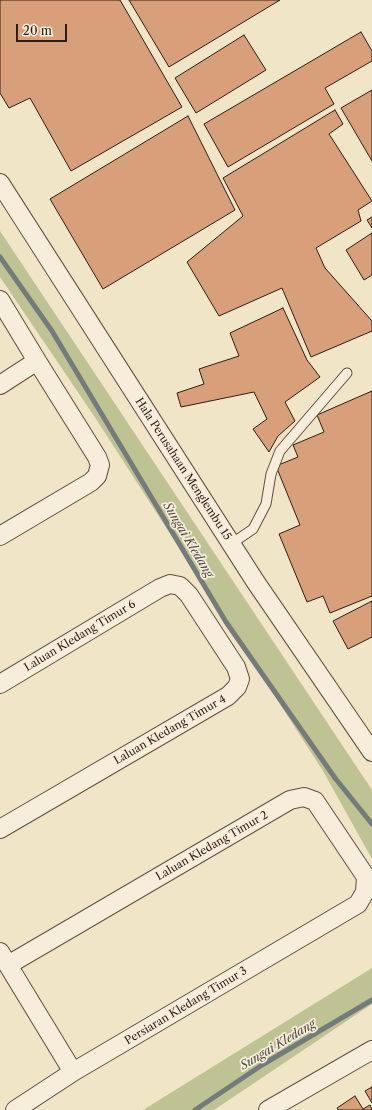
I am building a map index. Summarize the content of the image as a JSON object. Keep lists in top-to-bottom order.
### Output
{
  "streets": {
    "street": [
      "Hala Perusahaan Menglembu 15",
      "Laluan Kledang Timur 6",
      "Laluan Kledang Timur 4",
      "Laluan Kledang Timur 2",
      "Persiaran Kledang Timur 3"
    ]
  },
  "crossings": [
    ["Laluan Kledang Timur 6", "Laluan Kledang Timur 4"],
    ["Laluan Kledang Timur 2", "Persiaran Kledang Timur 3"]
  ],
  "water": ["Sungai Kledang"],
  "scale_bar": "20 m"
}
